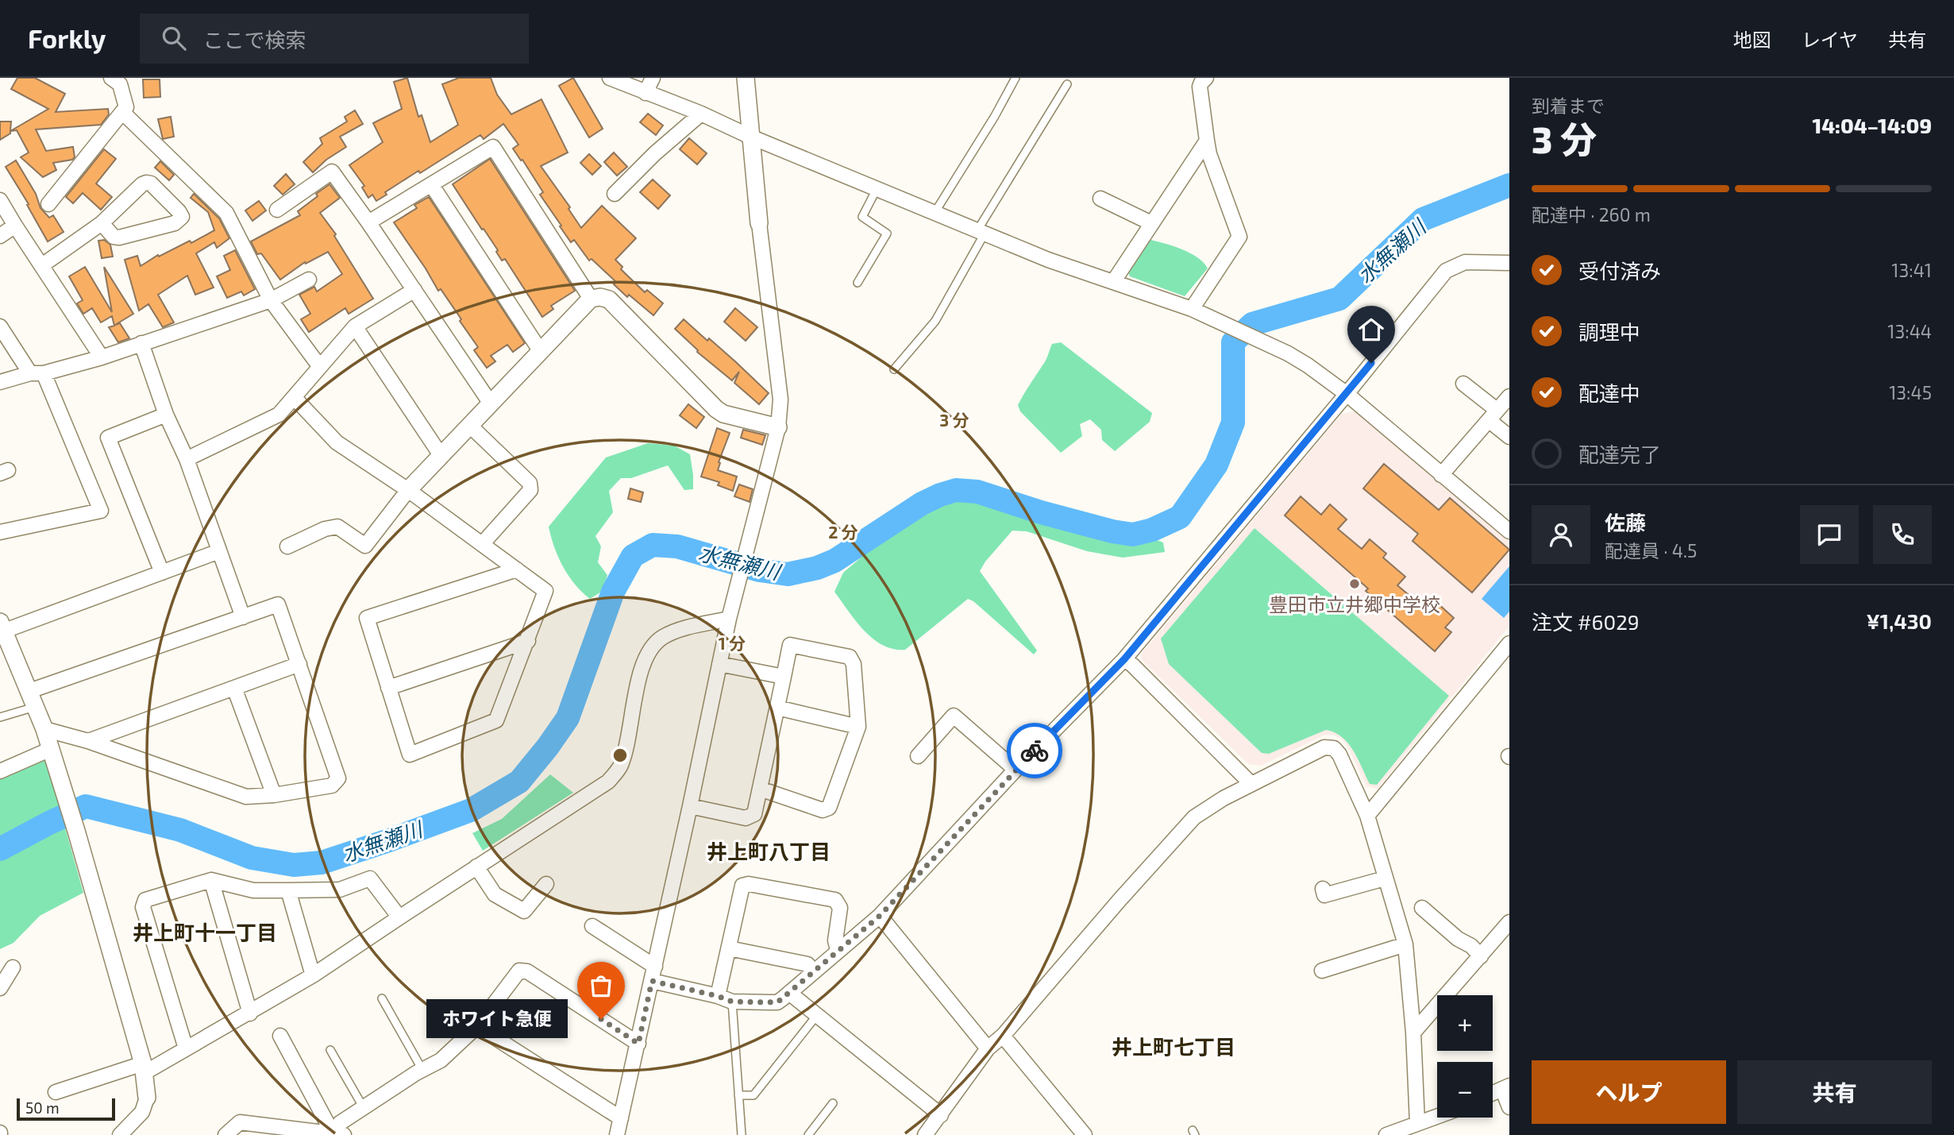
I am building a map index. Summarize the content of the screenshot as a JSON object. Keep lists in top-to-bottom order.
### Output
{
  "districts": ["井上町八丁目", "井上町十一丁目", "井上町七丁目"],
  "water": ["水無瀬川"],
  "places": ["豊田市立井郷中学校", "ホワイト急便"],
  "scale_bar": "50 m",
  "page": {
    "header": "Forkly",
    "search": "ここで検索",
    "nav": ["地図", "レイヤ", "共有"],
    "heading": ["3 分", "到着まで", "14:04–14:09"],
    "panel": [
      "佐藤",
      "配達員 · 4.5",
      "注文 #6029",
      "¥1,430"
    ],
    "bar": "配達中 · 260 m",
    "list": [
      ["受付済み", "13:41"],
      ["調理中", "13:44"],
      ["配達中", "13:45"],
      "配達完了"
    ],
    "map_buttons": ["+", "−"],
    "bubble": "ホワイト急便",
    "buttons": ["ヘルプ", "共有"],
    "scale": "50 m"
  },
  "rings": ["3 分", "2 分", "1 分"]
}
